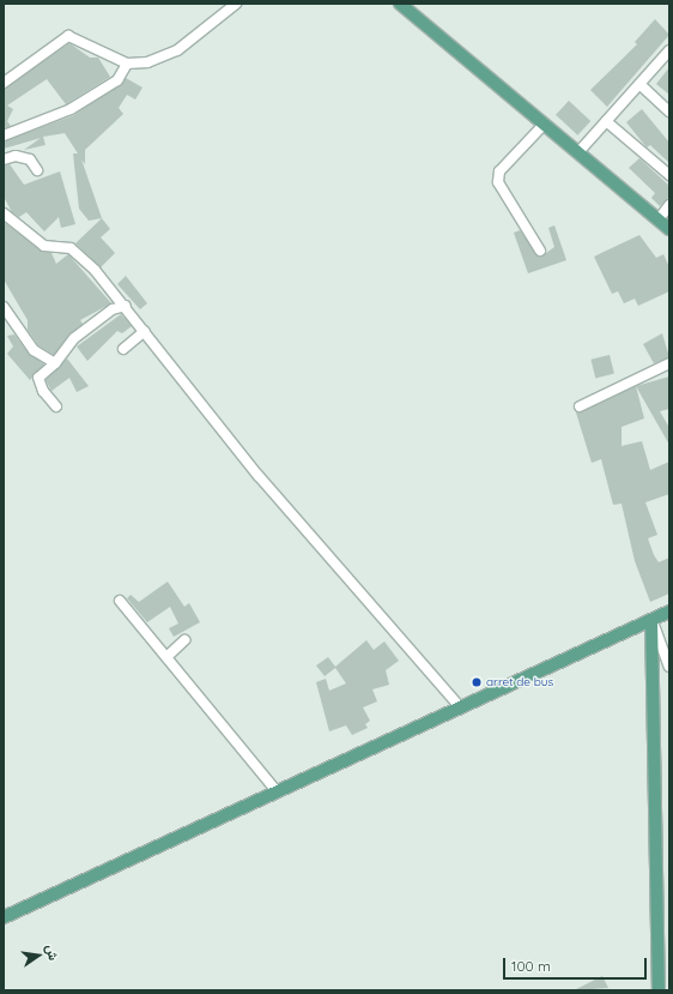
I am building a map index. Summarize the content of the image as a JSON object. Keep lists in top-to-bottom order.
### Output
{
  "places": ["arret de bus"],
  "scale_bar": "100 m",
  "north": "right"
}
